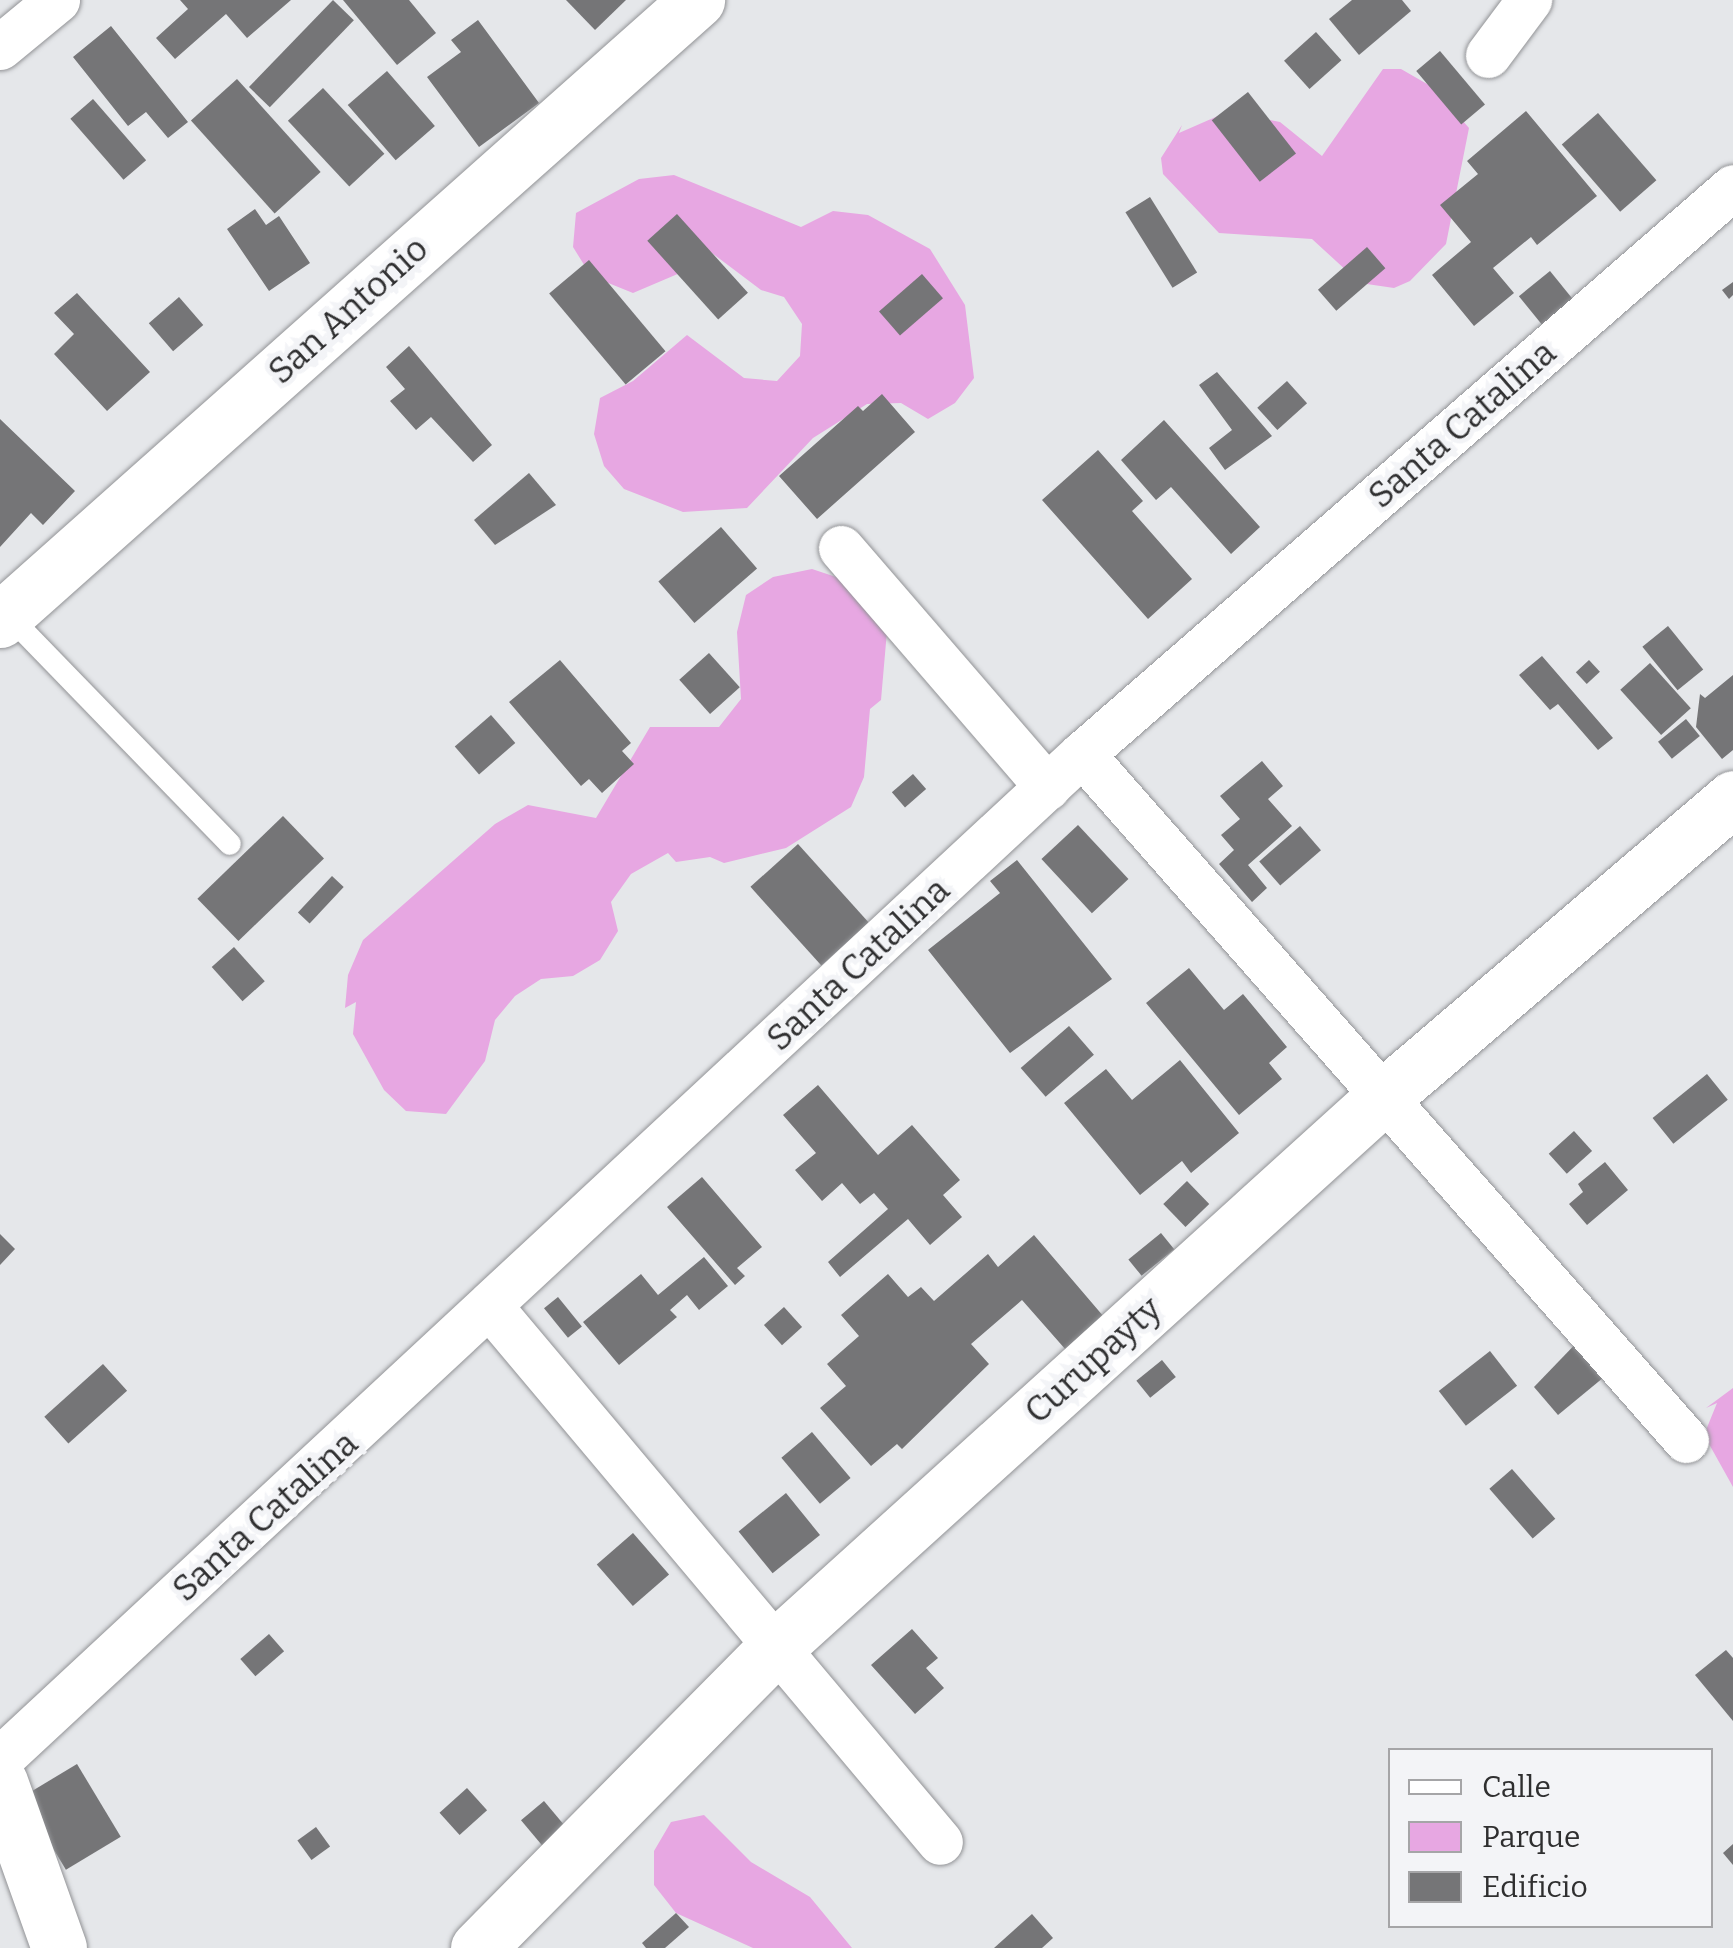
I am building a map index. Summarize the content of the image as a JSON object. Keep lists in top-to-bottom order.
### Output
{
  "streets": {
    "street": ["San Antonio", "Santa Catalina", "Curupayty"]
  },
  "legend": ["Calle", "Parque", "Edificio"]
}
